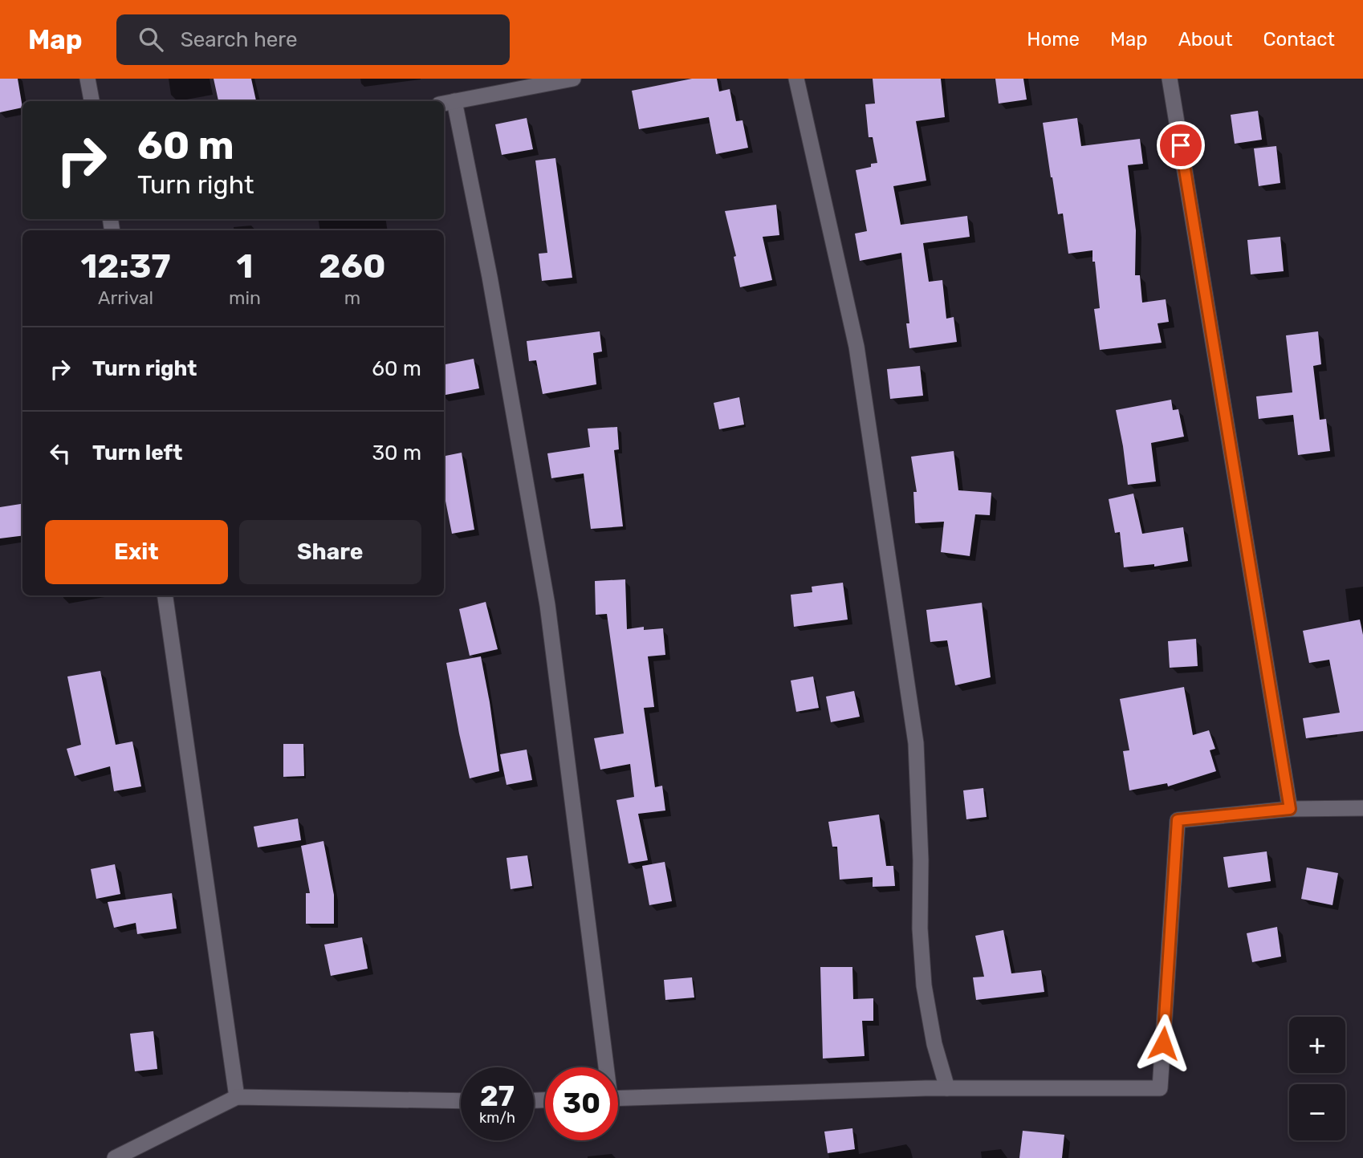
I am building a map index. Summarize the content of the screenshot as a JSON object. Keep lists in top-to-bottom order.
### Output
{
  "page": {
    "header": "Map",
    "search": "Search here",
    "nav": [
      "Home",
      "Map",
      "About",
      "Contact"
    ],
    "turn": ["60 m", "Turn right"],
    "eta": [
      "12:37",
      "Arrival",
      "1",
      "min",
      "260",
      "m"
    ],
    "list": [
      {
        "name": "Turn right",
        "value": "60 m"
      },
      {
        "name": "Turn left",
        "value": "30 m"
      }
    ],
    "buttons": ["Exit", "Share"],
    "map_buttons": ["+", "−"],
    "speed": "27 km/h",
    "limit": "30"
  }
}
